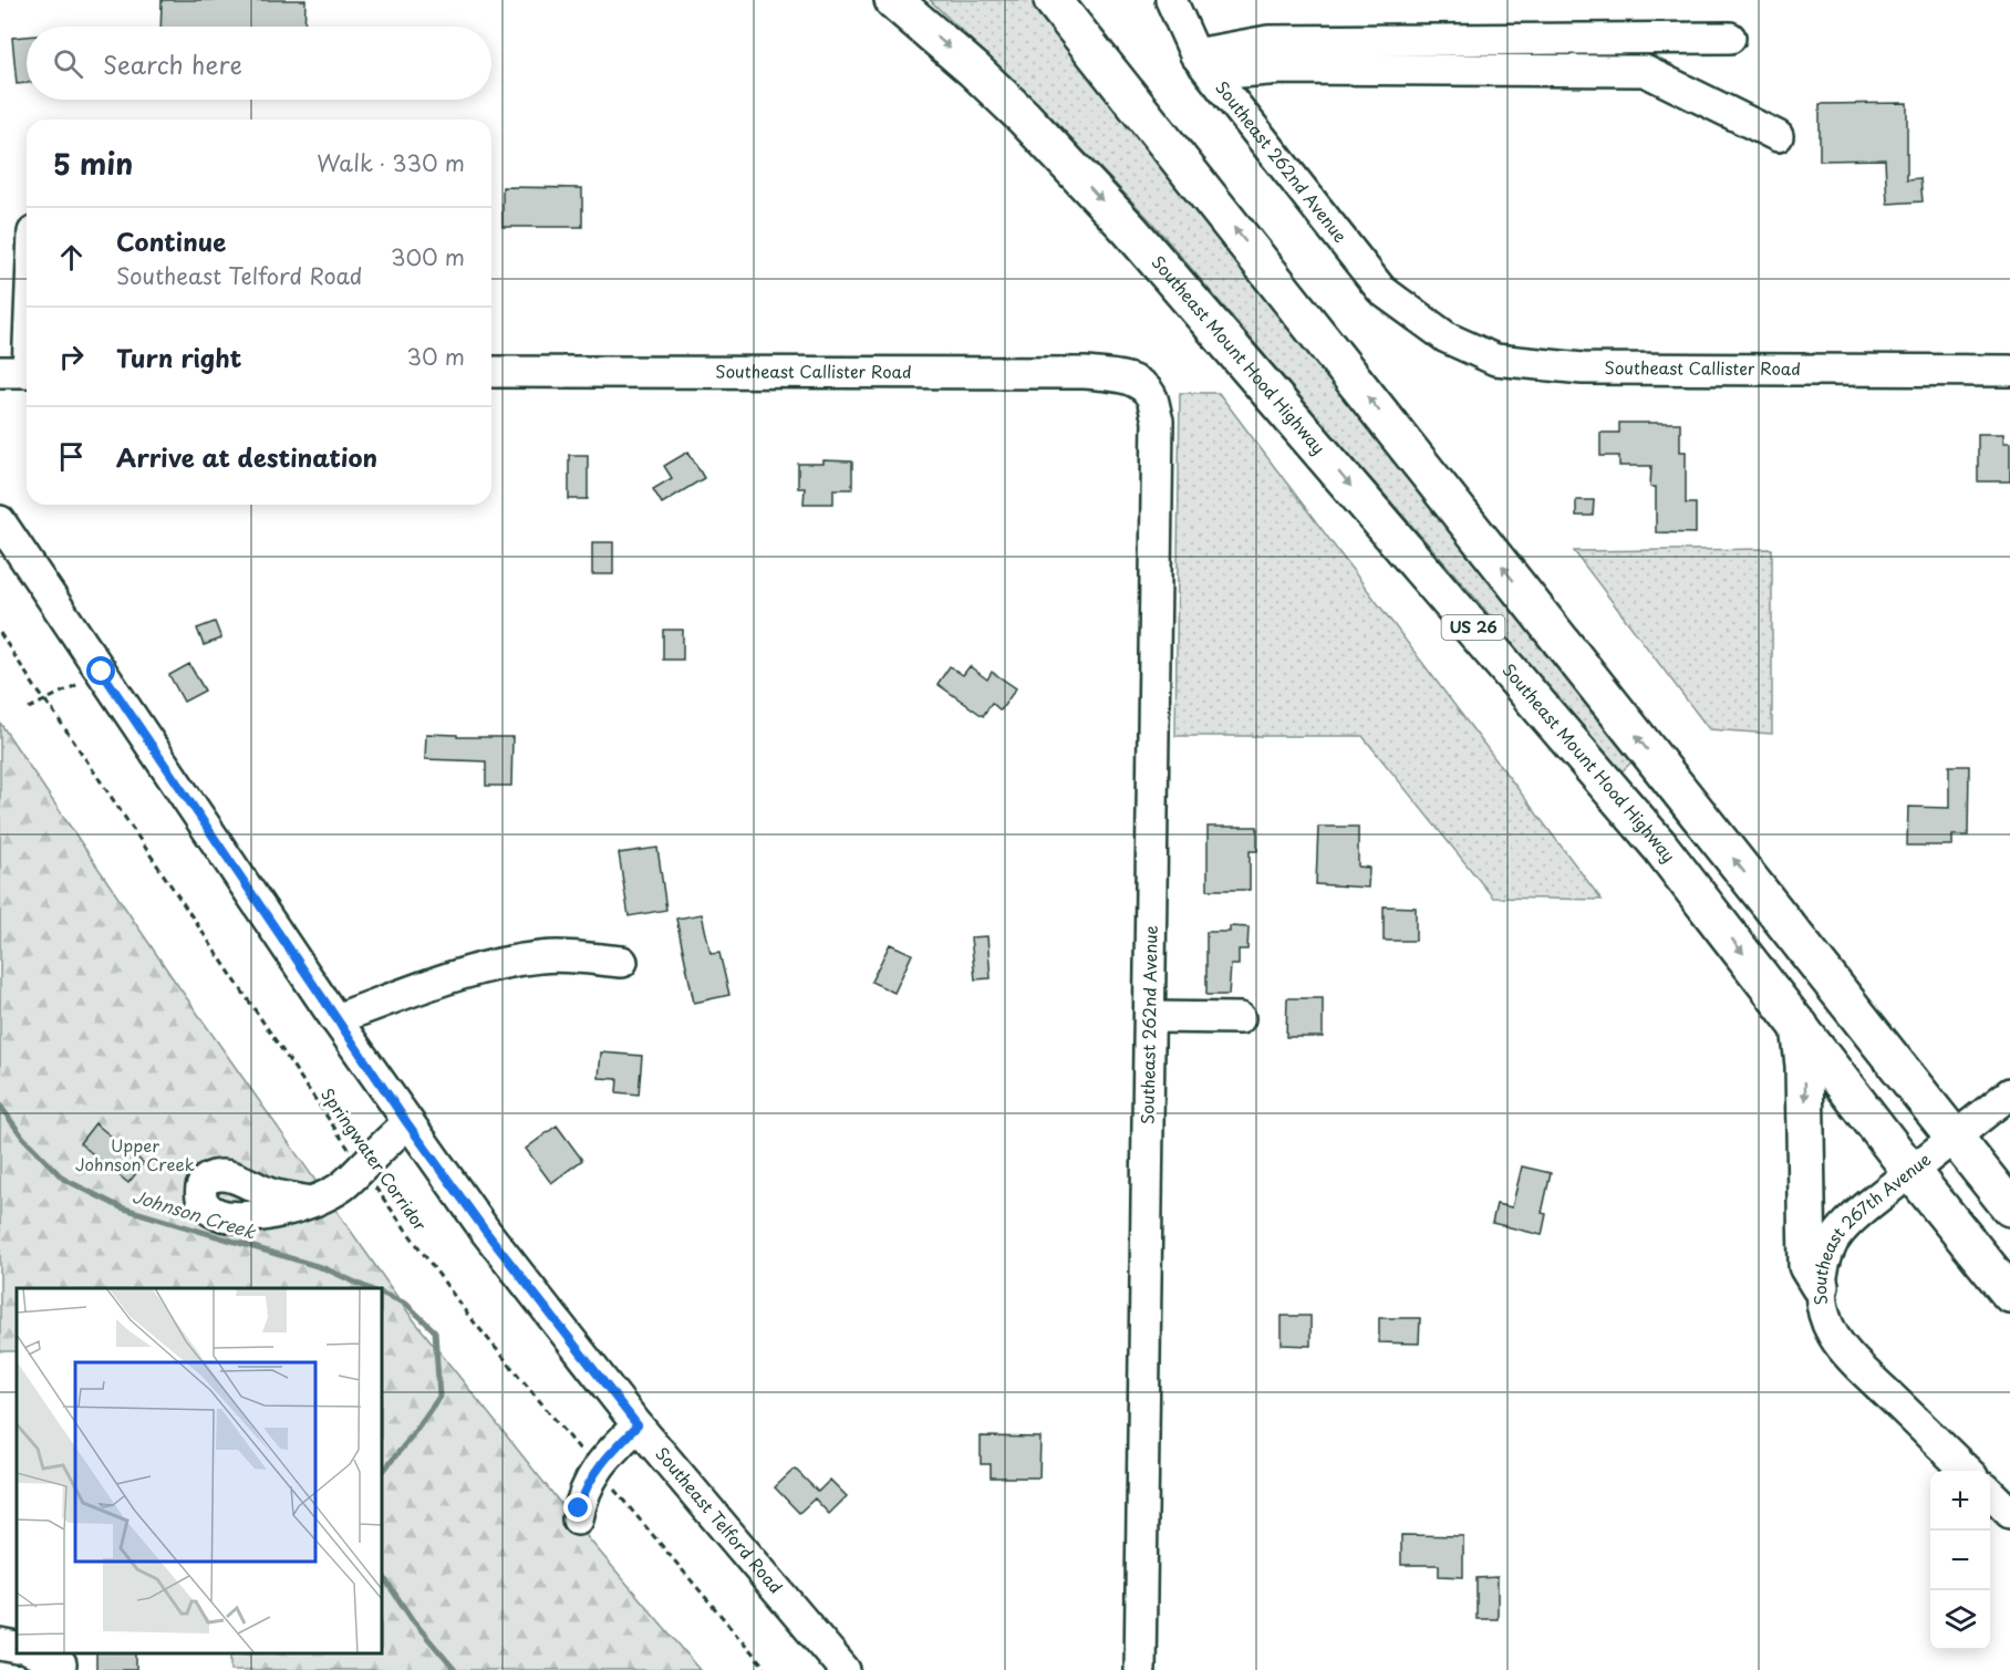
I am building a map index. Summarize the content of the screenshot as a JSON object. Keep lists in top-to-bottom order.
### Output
{
  "streets": {
    "highway": ["Southeast Mount Hood Highway", "US 26"],
    "street": [
      "Southeast 262nd Avenue",
      "Southeast Callister Road",
      "Southeast 267th Avenue",
      "Southeast Telford Road"
    ],
    "path": ["Springwater Corridor"]
  },
  "crossings": [
    ["Southeast 262nd Avenue", "Southeast Callister Road"],
    ["Southeast Mount Hood Highway", "Southeast 267th Avenue"]
  ],
  "water": ["Johnson Creek"],
  "parks": ["Upper Johnson Creek"],
  "page": {
    "search": "Search here",
    "heading": ["5 min", "Walk · 330 m"],
    "list": [
      ["Continue", "Southeast Telford Road", "300 m"],
      ["Turn right", "30 m"],
      "Arrive at destination"
    ],
    "map_buttons": ["+", "−"]
  }
}
